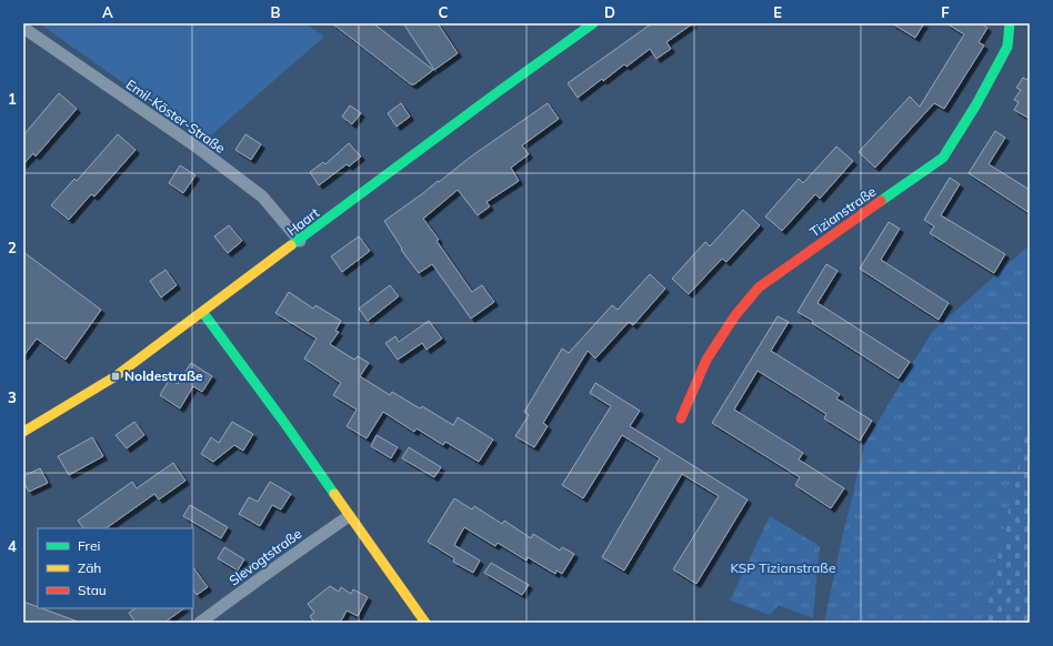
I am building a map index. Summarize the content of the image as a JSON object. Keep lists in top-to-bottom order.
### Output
{
  "streets": {
    "street": [
      "Emil-Köster-Straße",
      "Tizianstraße",
      "Haart",
      "Slevogtstraße"
    ]
  },
  "crossings": [
    ["Emil-Köster-Straße", "Haart"]
  ],
  "parks": ["KSP Tizianstraße"],
  "places": {
    "transit": ["Noldestraße"]
  },
  "legend": ["Frei", "Zäh", "Stau"],
  "grid": {
    "columns": [
      "A",
      "B",
      "C",
      "D",
      "E",
      "F"
    ],
    "rows": [
      "1",
      "2",
      "3",
      "4"
    ]
  }
}
